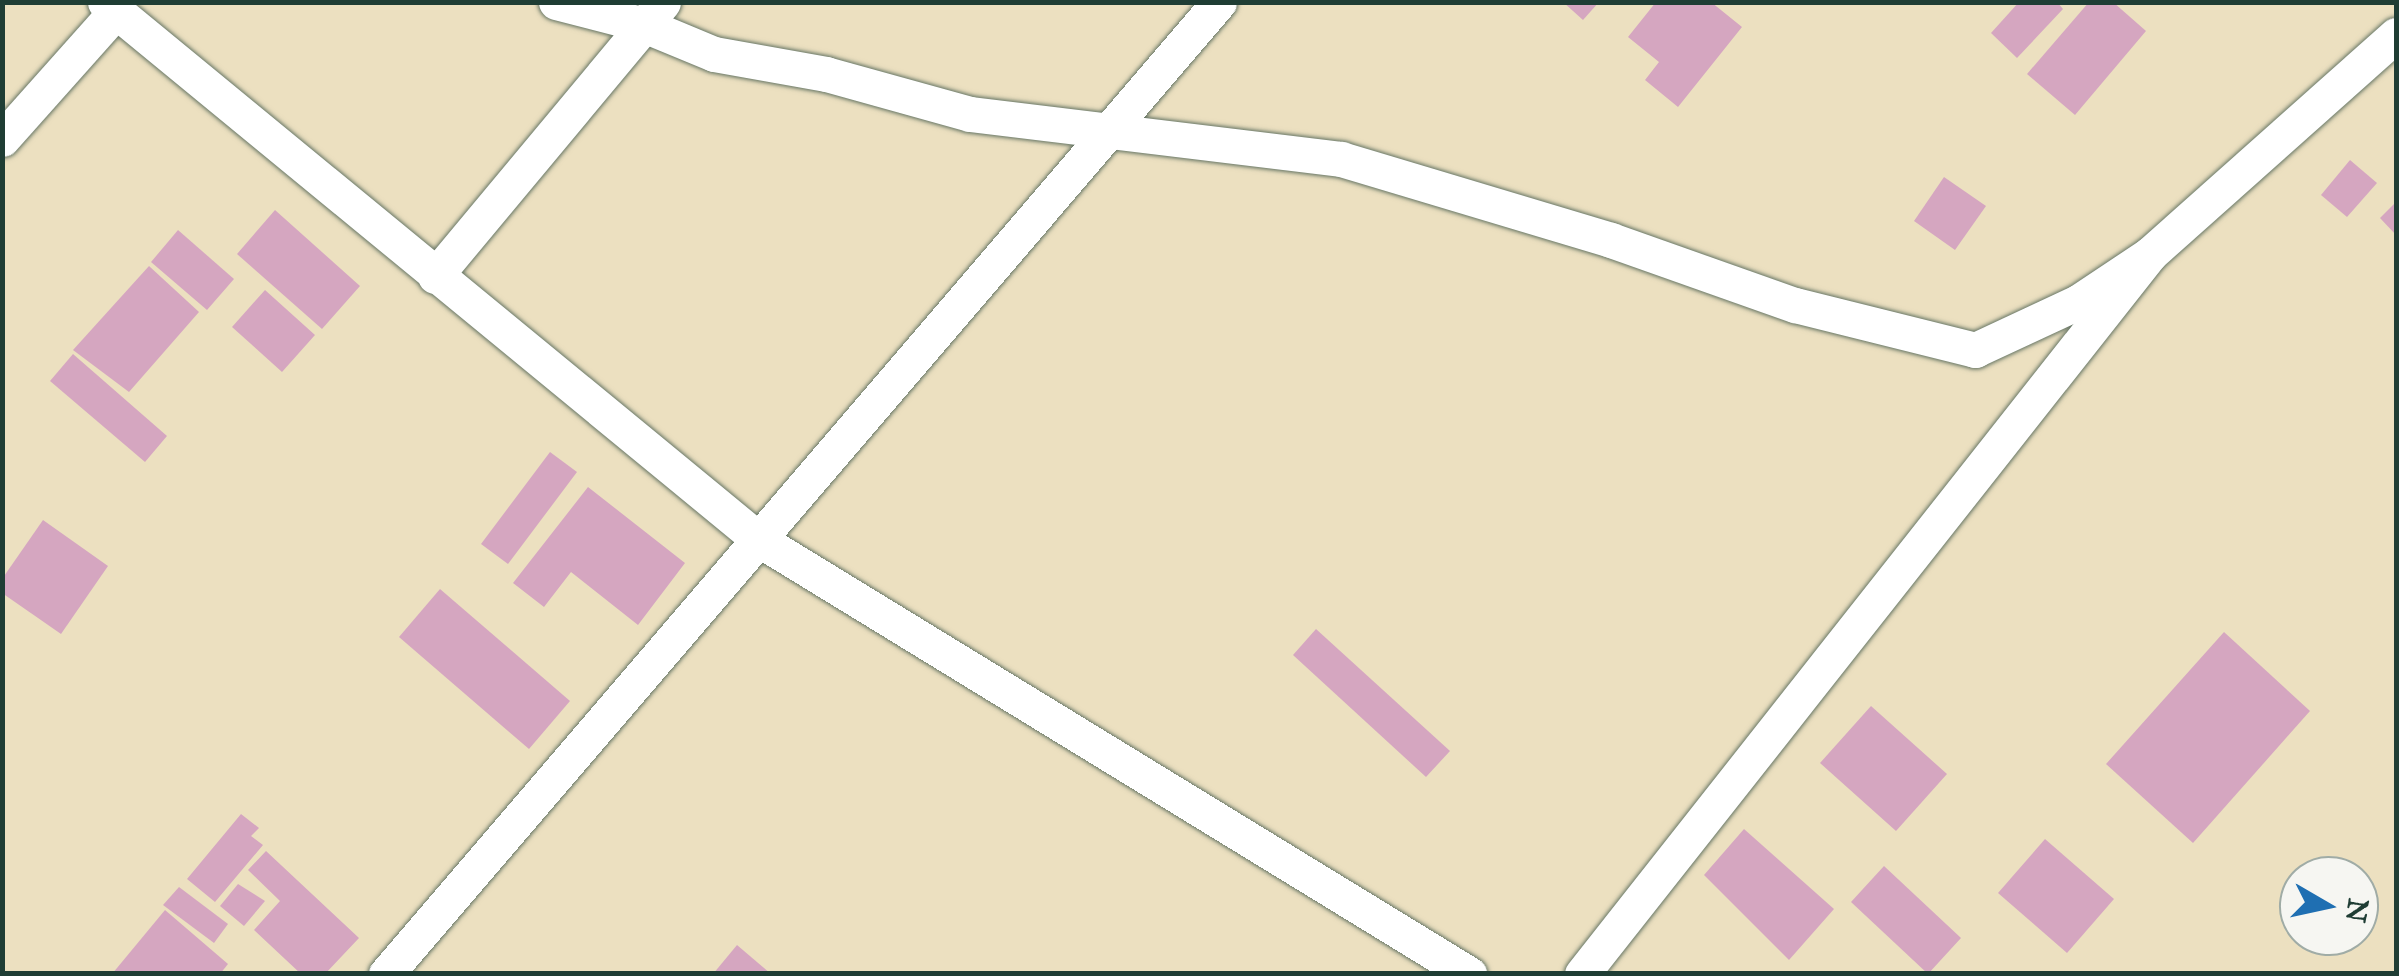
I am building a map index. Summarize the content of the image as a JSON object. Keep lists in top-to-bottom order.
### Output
{
  "north": "right"
}
